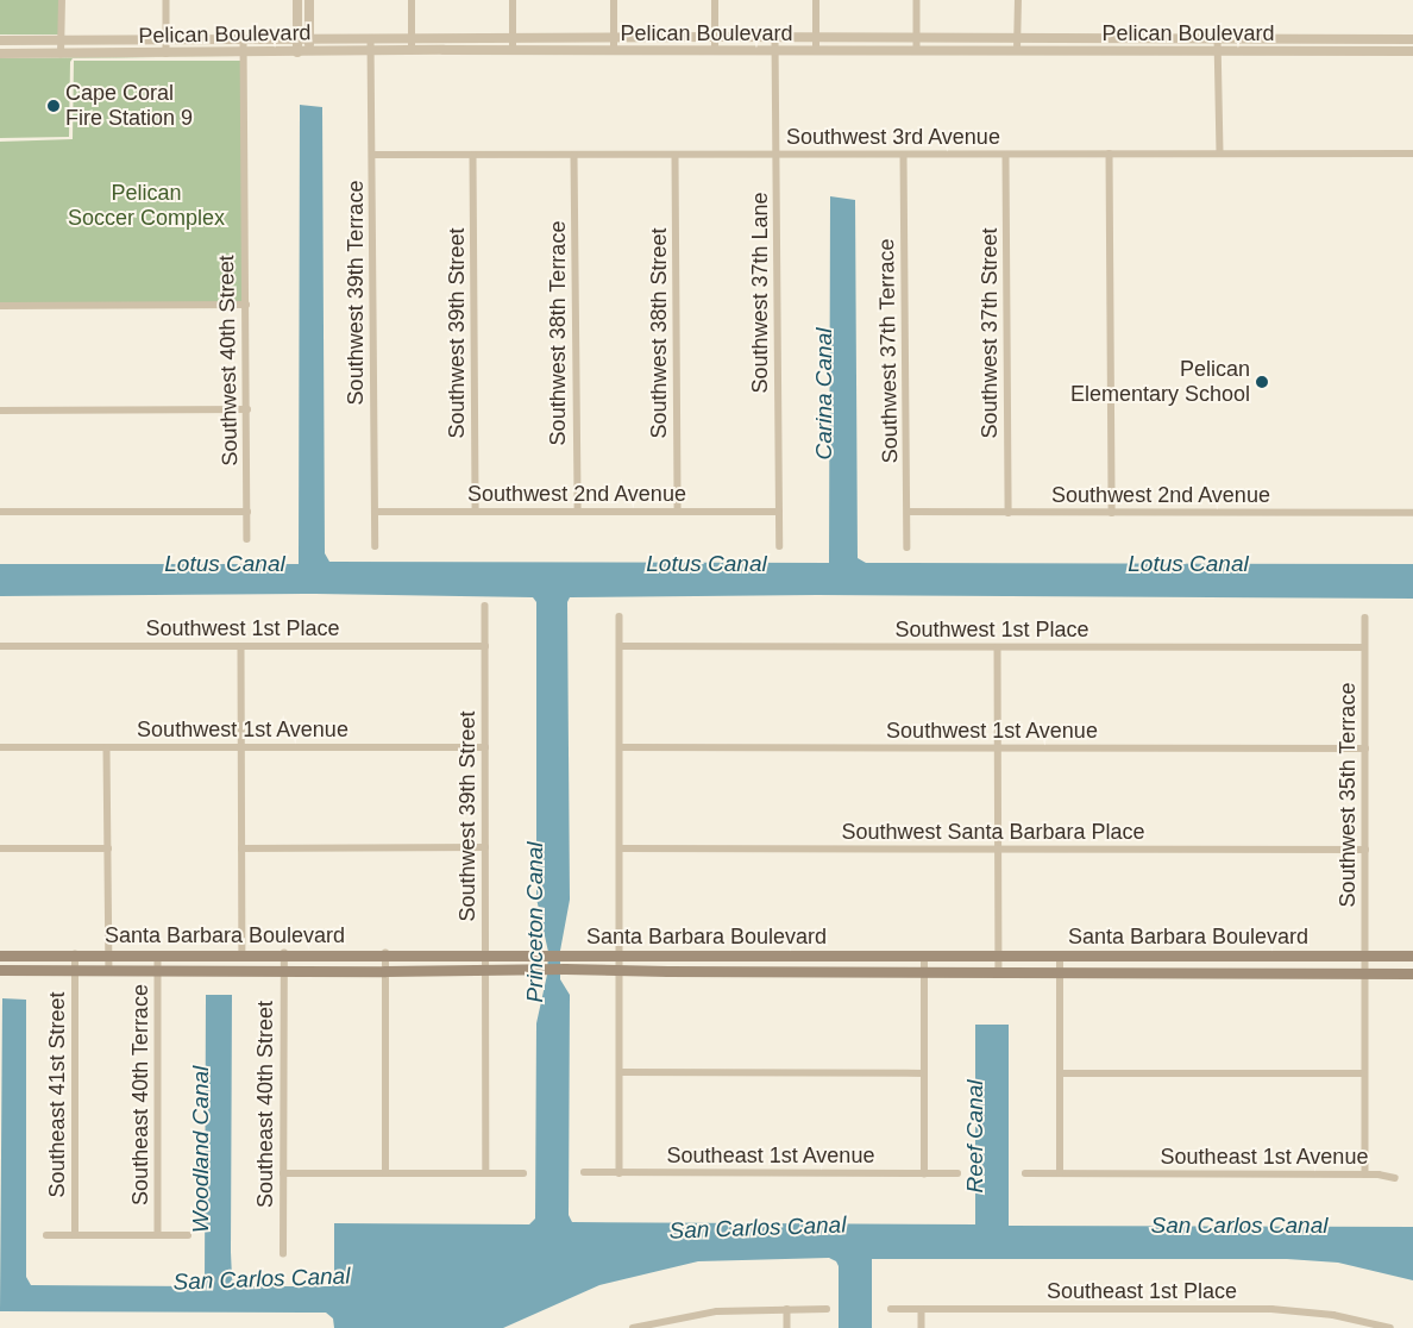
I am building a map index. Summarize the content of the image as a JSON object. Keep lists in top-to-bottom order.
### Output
{
  "streets": {
    "main road": ["Santa Barbara Boulevard"],
    "street": [
      "Pelican Boulevard",
      "Southwest 3rd Avenue",
      "Southwest 39th Terrace",
      "Southwest 37th Lane",
      "Southwest 39th Street",
      "Southwest 38th Terrace",
      "Southwest 38th Street",
      "Southwest 37th Street",
      "Southwest 37th Terrace",
      "Southwest 40th Street",
      "Southwest 2nd Avenue",
      "Southwest 1st Place",
      "Southwest 1st Avenue",
      "Southwest 35th Terrace",
      "Southwest Santa Barbara Place",
      "Southeast 41st Street",
      "Southeast 40th Terrace",
      "Southeast 40th Street",
      "Southeast 1st Avenue",
      "Southeast 1st Place"
    ]
  },
  "crossings": [
    ["Pelican Boulevard", "Southwest 39th Terrace"],
    ["Pelican Boulevard", "Southwest 37th Lane"],
    ["Pelican Boulevard", "Southwest 40th Street"],
    ["Southwest 3rd Avenue", "Southwest 39th Terrace"],
    ["Southwest 3rd Avenue", "Southwest 37th Lane"],
    ["Southwest 3rd Avenue", "Southwest 39th Street"],
    ["Southwest 3rd Avenue", "Southwest 38th Terrace"],
    ["Southwest 3rd Avenue", "Southwest 38th Street"],
    ["Southwest 3rd Avenue", "Southwest 37th Street"],
    ["Southwest 3rd Avenue", "Southwest 37th Terrace"],
    ["Southwest 39th Terrace", "Southwest 2nd Avenue"],
    ["Southwest 37th Lane", "Southwest 2nd Avenue"],
    ["Southwest 39th Street", "Southwest 2nd Avenue"],
    ["Southwest 39th Street", "Southwest 1st Place"],
    ["Southwest 39th Street", "Southwest 1st Avenue"],
    ["Southwest 39th Street", "Santa Barbara Boulevard"],
    ["Southwest 38th Terrace", "Southwest 2nd Avenue"],
    ["Southwest 38th Street", "Southwest 2nd Avenue"],
    ["Southwest 37th Street", "Southwest 2nd Avenue"],
    ["Southwest 37th Terrace", "Southwest 2nd Avenue"],
    ["Southwest 1st Place", "Southwest 35th Terrace"],
    ["Southwest 1st Avenue", "Southwest 35th Terrace"],
    ["Southwest 35th Terrace", "Southwest Santa Barbara Place"],
    ["Southwest 35th Terrace", "Santa Barbara Boulevard"],
    ["Southwest 35th Terrace", "Southeast 1st Avenue"],
    ["Santa Barbara Boulevard", "Southeast 41st Street"],
    ["Santa Barbara Boulevard", "Southeast 40th Terrace"],
    ["Santa Barbara Boulevard", "Southeast 40th Street"]
  ],
  "water": [
    "Carina Canal",
    "Lotus Canal",
    "Princeton Canal",
    "Reef Canal",
    "Woodland Canal",
    "San Carlos Canal"
  ],
  "parks": ["Pelican Soccer Complex"],
  "places": ["Cape Coral Fire Station 9", "Pelican Elementary School"]
}
